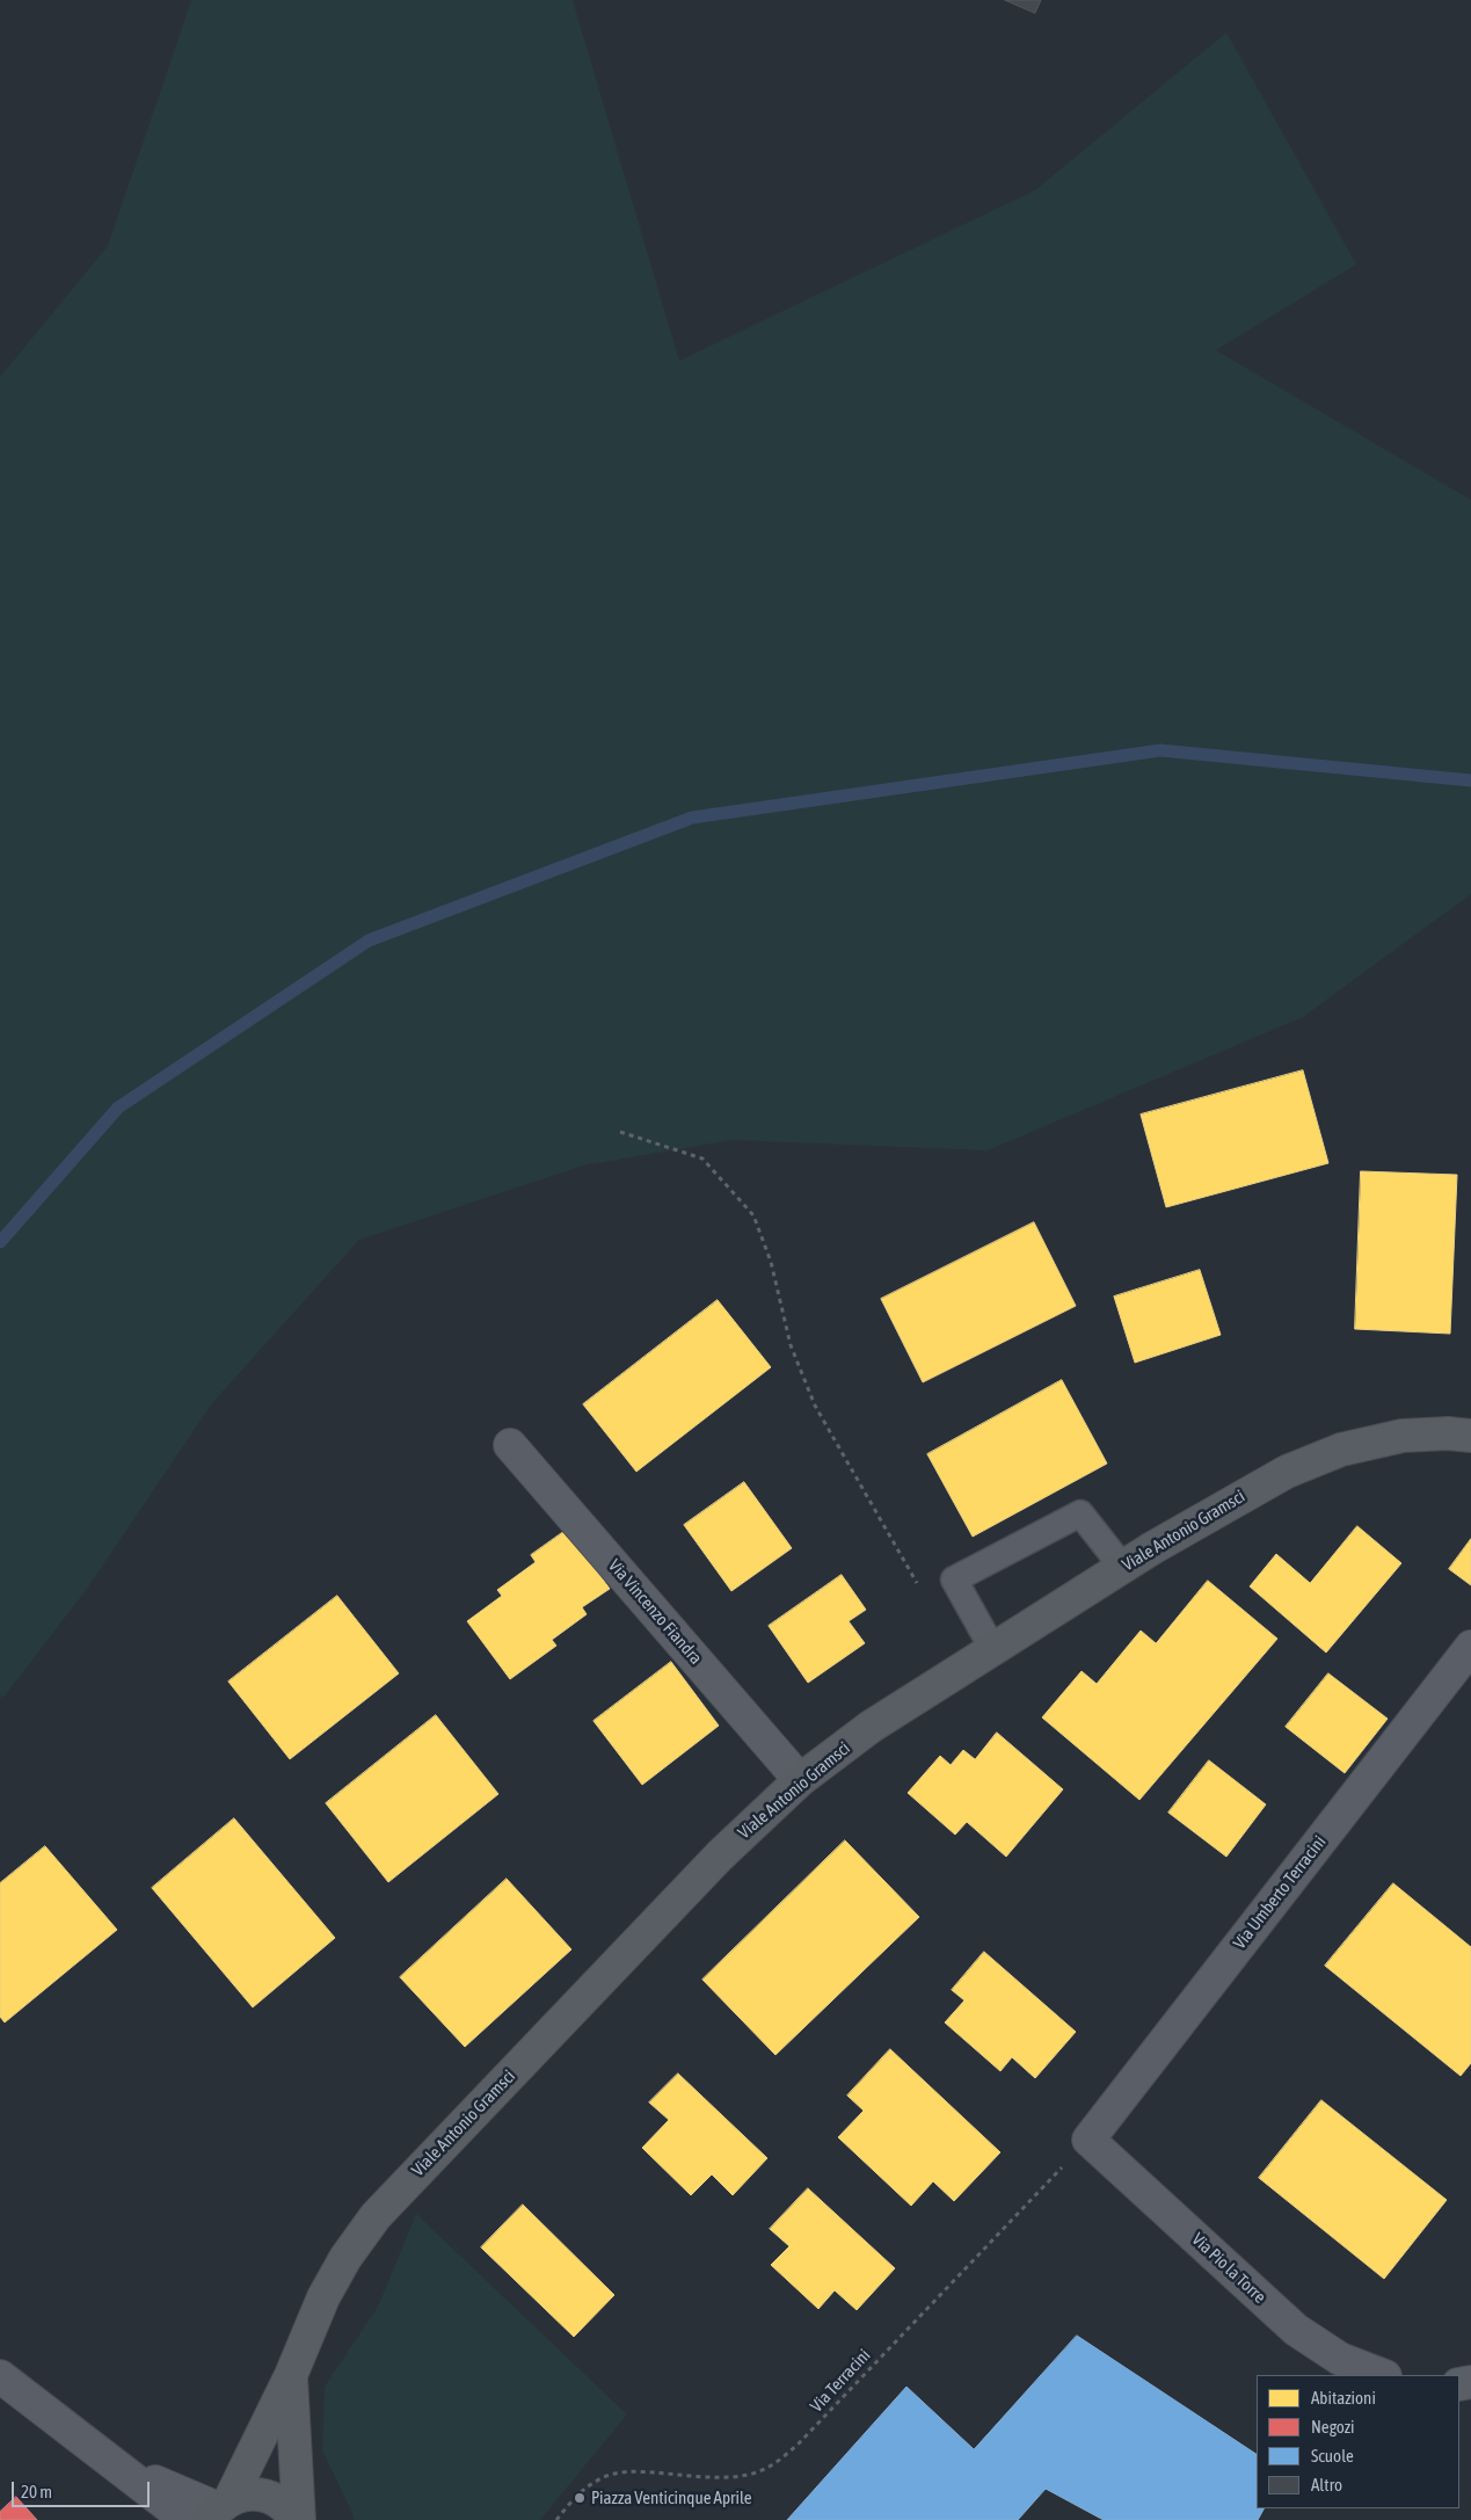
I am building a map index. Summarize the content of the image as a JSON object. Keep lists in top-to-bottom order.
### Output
{
  "streets": {
    "street": [
      "Viale Antonio Gramsci",
      "Via Vincenzo Fiandra",
      "Via Umberto Terracini",
      "Via Pio la Torre"
    ],
    "path": ["Via Terracini"]
  },
  "crossings": [
    ["Viale Antonio Gramsci", "Via Vincenzo Fiandra"],
    ["Via Umberto Terracini", "Via Pio la Torre"],
    ["Via Umberto Terracini", "Via Terracini"],
    ["Via Pio la Torre", "Via Terracini"]
  ],
  "places": ["Piazza Venticinque Aprile"],
  "legend": [
    "Abitazioni",
    "Negozi",
    "Scuole",
    "Altro"
  ],
  "scale_bar": "20 m"
}
